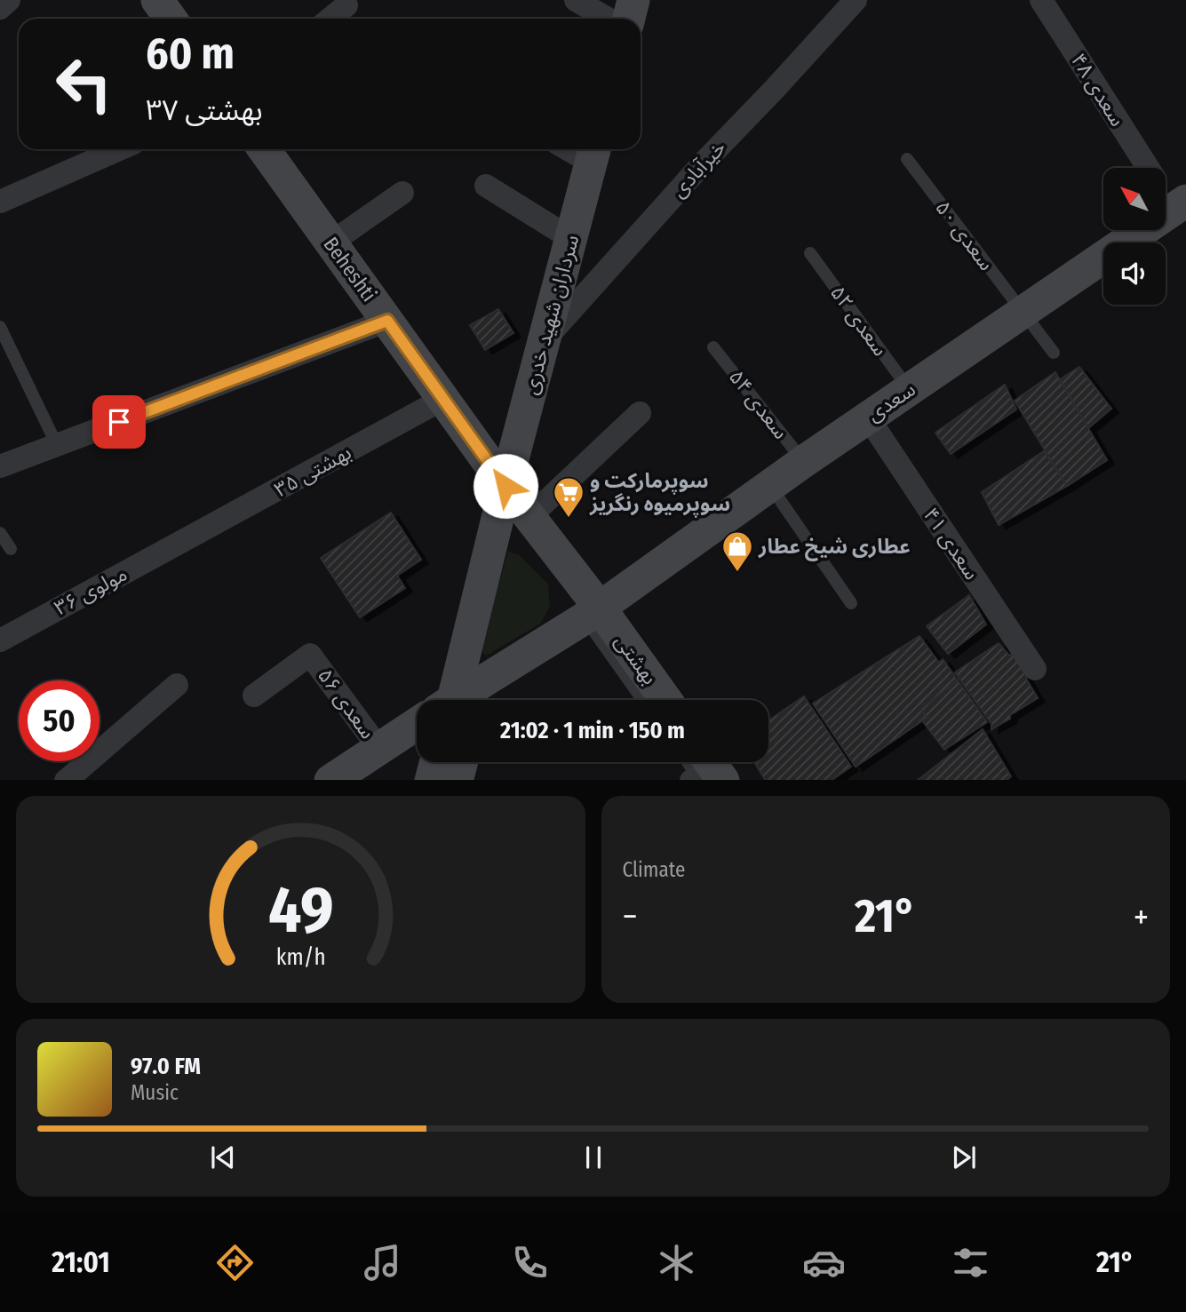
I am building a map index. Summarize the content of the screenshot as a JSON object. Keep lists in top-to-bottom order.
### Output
{
  "streets": {
    "main road": [
      "Beheshti",
      "سرداران شهید خدری",
      "سعدی",
      "بهشتی"
    ],
    "street": [
      "سعدی ۴۸",
      "خیرآبادی",
      "بهشتی ۳۵",
      "سعدی ۴۱",
      "مولوی ۳۶",
      "سعدی ۵۶"
    ],
    "lane": ["سعدی ۵۰", "سعدی ۵۲", "سعدی ۵۴"]
  },
  "crossings": [
    ["سعدی ۴۸", "سعدی"],
    ["خیرآبادی", "سرداران شهید خدری"],
    ["سعدی ۵۰", "سعدی"],
    ["Beheshti", "سرداران شهید خدری"],
    ["Beheshti", "بهشتی ۳۵"],
    ["Beheshti", "بهشتی"],
    ["سعدی ۵۲", "سعدی"],
    ["سعدی", "سعدی ۵۴"],
    ["سعدی", "سعدی ۴۱"],
    ["سعدی", "بهشتی"],
    ["بهشتی ۳۵", "مولوی ۳۶"]
  ],
  "places": {
    "supermarket": ["سوپرمارکت و سوپرمیوه رنگریز"],
    "shop": ["عطاری شیخ عطار"]
  },
  "north": "top left",
  "page": {
    "turn": ["60 m", "بهشتی ۳۷"],
    "limit": "50",
    "trip": "21:02 · 1 min · 150 m",
    "tile": "Climate",
    "heat": ["−", "21°", "+"],
    "song": ["97.0 FM", "Music"],
    "tabs": ["21:01", "21°"],
    "gauge": ["49", "km/h"]
  }
}
